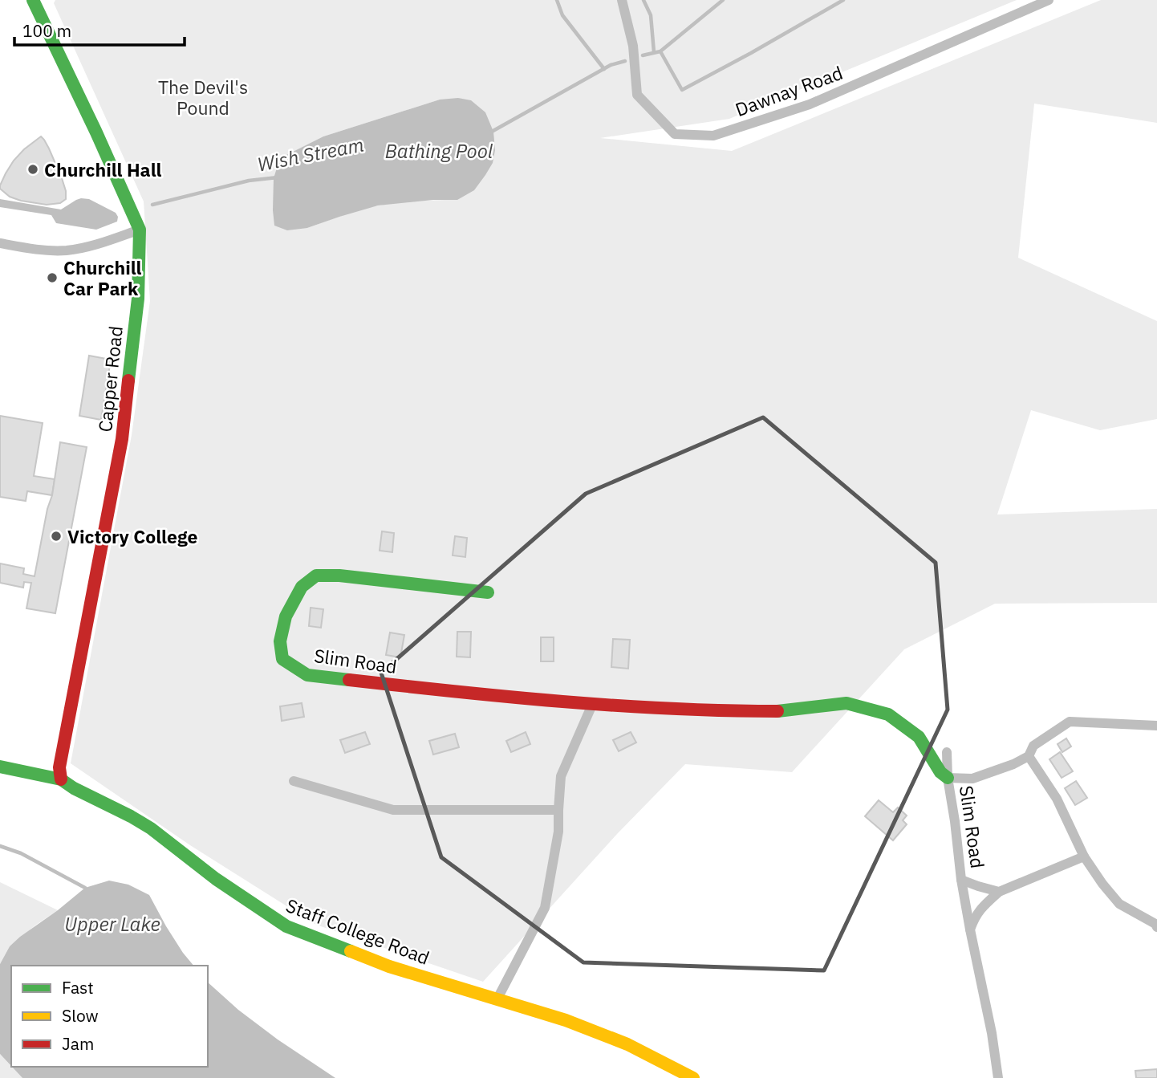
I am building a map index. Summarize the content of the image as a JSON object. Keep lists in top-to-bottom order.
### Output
{
  "streets": {
    "street": [
      "Dawnay Road",
      "Capper Road",
      "Slim Road",
      "Staff College Road"
    ]
  },
  "crossings": [
    ["Capper Road", "Staff College Road"]
  ],
  "water": ["Bathing Pool", "Wish Stream", "Upper Lake"],
  "parks": ["The Devil's Pound"],
  "places": ["Churchill Hall", "Churchill Car Park", "Victory College"],
  "legend": ["Fast", "Slow", "Jam"],
  "scale_bar": "100 m"
}
